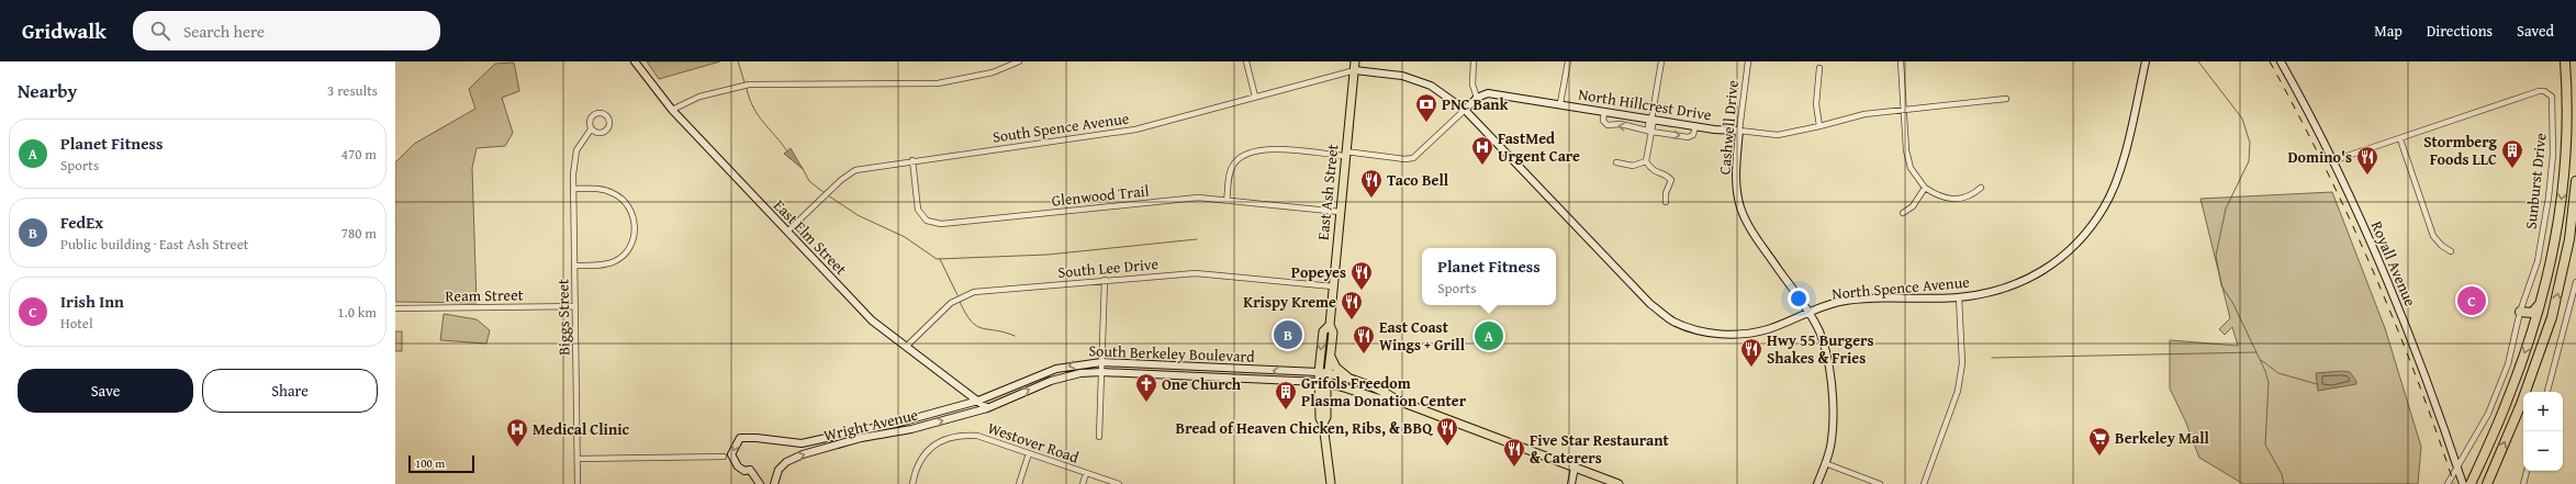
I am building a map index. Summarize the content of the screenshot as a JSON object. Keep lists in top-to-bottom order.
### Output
{
  "streets": {
    "main road": ["East Ash Street"],
    "street": [
      "North Hillcrest Drive",
      "South Spence Avenue",
      "Cashwell Drive",
      "Sunburst Drive",
      "Glenwood Trail",
      "East Elm Street",
      "Royall Avenue",
      "South Lee Drive",
      "North Spence Avenue",
      "Ream Street",
      "Biggs Street",
      "South Berkeley Boulevard",
      "Wright Avenue",
      "Westover Road"
    ]
  },
  "crossings": [
    ["North Hillcrest Drive", "Cashwell Drive"],
    ["South Spence Avenue", "East Ash Street"],
    ["South Spence Avenue", "Glenwood Trail"],
    ["South Spence Avenue", "East Elm Street"],
    ["South Spence Avenue", "North Spence Avenue"],
    ["Cashwell Drive", "North Spence Avenue"],
    ["Sunburst Drive", "Royall Avenue"],
    ["East Ash Street", "Glenwood Trail"],
    ["East Ash Street", "South Lee Drive"],
    ["East Ash Street", "North Spence Avenue"],
    ["East Ash Street", "South Berkeley Boulevard"],
    ["East Elm Street", "South Lee Drive"],
    ["East Elm Street", "South Berkeley Boulevard"],
    ["East Elm Street", "Wright Avenue"],
    ["Ream Street", "Biggs Street"],
    ["South Berkeley Boulevard", "Wright Avenue"]
  ],
  "places": {
    "bank": ["PNC Bank"],
    "hospital": ["FastMed Urgent Care", "Medical Clinic"],
    "building": ["Stormberg Foods LLC", "Grifols Freedom Plasma Donation Center"],
    "restaurant": [
      "Domino's",
      "Taco Bell",
      "Popeyes",
      "Krispy Kreme",
      "East Coast Wings + Grill",
      "Hwy 55 Burgers Shakes & Fries",
      "Bread of Heaven Chicken, Ribs, & BBQ",
      "Five Star Restaurant & Caterers"
    ],
    "church": ["One Church"],
    "supermarket": ["Berkeley Mall"]
  },
  "scale_bar": "100 m",
  "page": {
    "header": "Gridwalk",
    "search": "Search here",
    "nav": ["Map", "Directions", "Saved"],
    "heading": ["Nearby", "3 results"],
    "list": [
      {
        "mark": "A",
        "name": "Planet Fitness",
        "note": "Sports",
        "value": "470 m"
      },
      {
        "mark": "B",
        "name": "FedEx",
        "note": "Public building · East Ash Street",
        "value": "780 m"
      },
      {
        "mark": "C",
        "name": "Irish Inn",
        "note": "Hotel",
        "value": "1.0 km"
      }
    ],
    "popup": ["Planet Fitness", "Sports"],
    "pins": ["C", "B", "A"],
    "buttons": ["Save", "Share"],
    "map_buttons": ["+", "−"],
    "scale": "100 m"
  }
}
